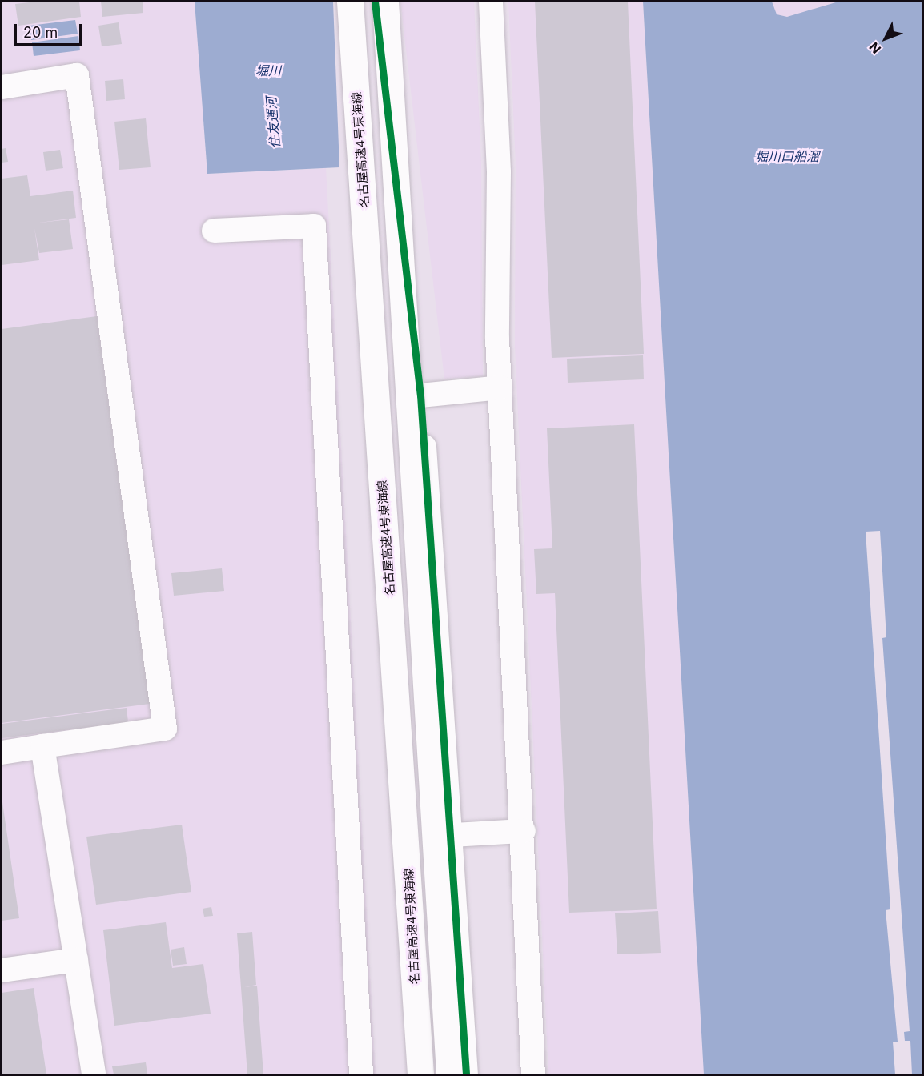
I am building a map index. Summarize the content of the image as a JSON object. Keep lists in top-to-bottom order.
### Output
{
  "streets": {
    "highway": ["名古屋高速4号東海線"]
  },
  "water": ["堀川", "住友運河", "堀川口船溜"],
  "scale_bar": "20 m",
  "north": "bottom left"
}
